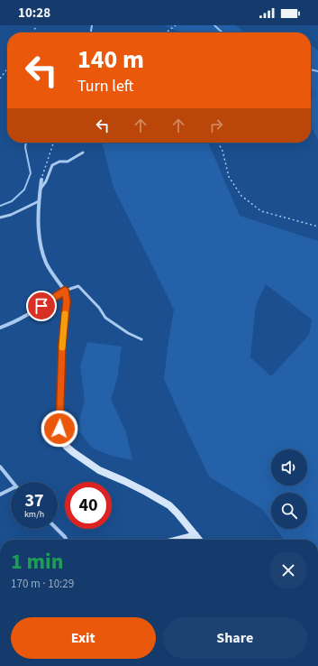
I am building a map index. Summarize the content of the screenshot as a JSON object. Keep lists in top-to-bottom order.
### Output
{
  "page": {
    "status": "10:28",
    "turn": ["140 m", "Turn left"],
    "speed": "37 km/h",
    "limit": "40",
    "heading": ["1 min", "170 m · 10:29"],
    "buttons": ["Exit", "Share"]
  }
}
